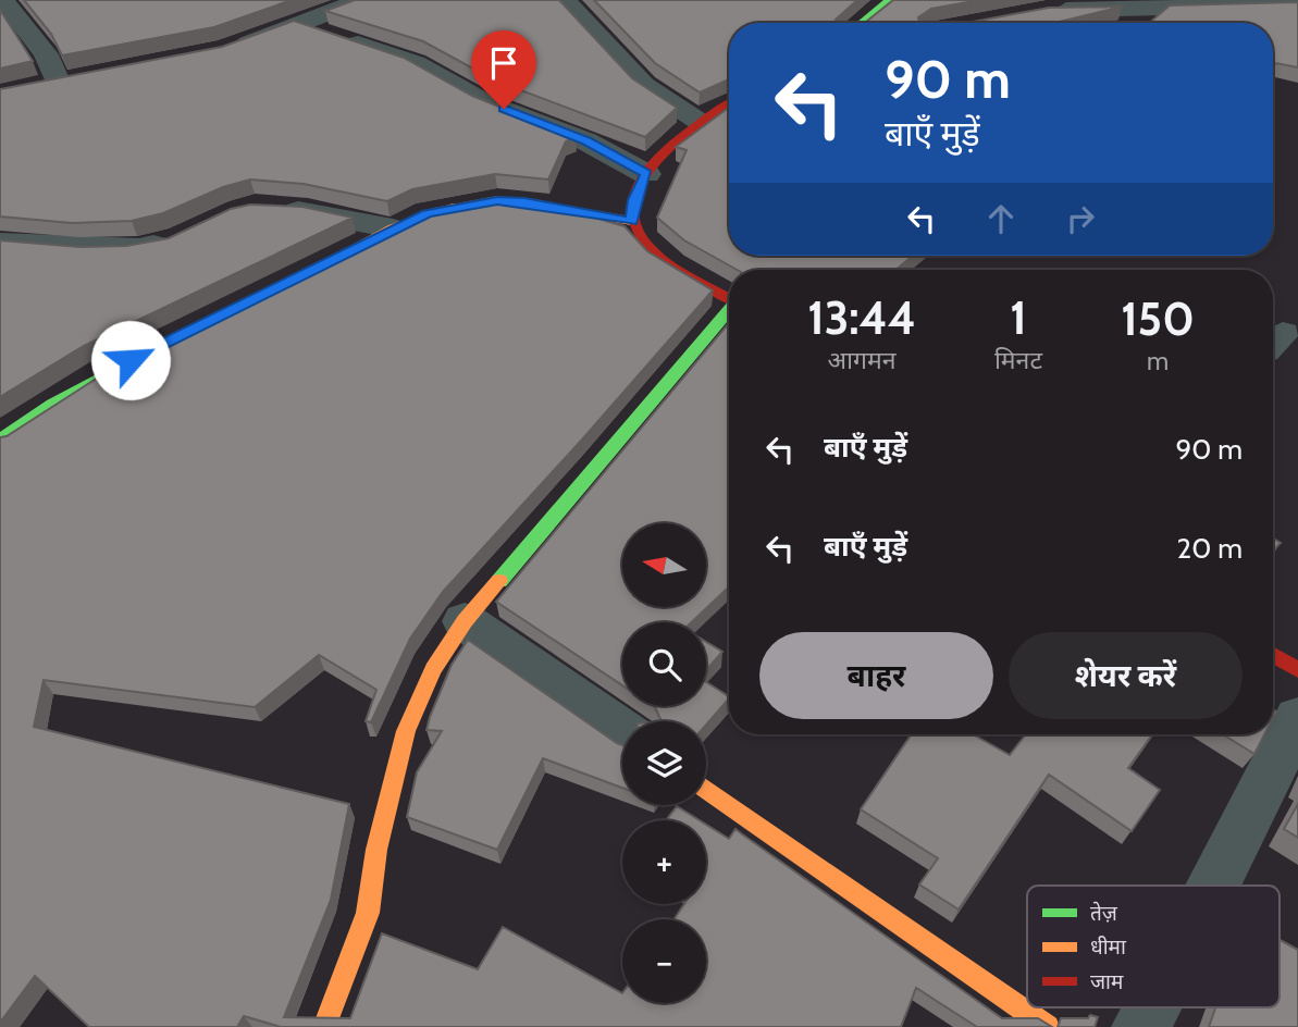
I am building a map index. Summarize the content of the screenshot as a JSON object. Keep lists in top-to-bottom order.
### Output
{
  "legend": ["तेज़", "धीमा", "जाम"],
  "north": "left",
  "page": {
    "turn": ["90 m", "बाएँ मुड़ें"],
    "eta": [
      "13:44",
      "आगमन",
      "1",
      "मिनट",
      "150",
      "m"
    ],
    "list": [
      {
        "name": "बाएँ मुड़ें",
        "value": "90 m"
      },
      {
        "name": "बाएँ मुड़ें",
        "value": "20 m"
      }
    ],
    "map_buttons": ["+", "−"],
    "buttons": ["बाहर", "शेयर करें"]
  }
}
